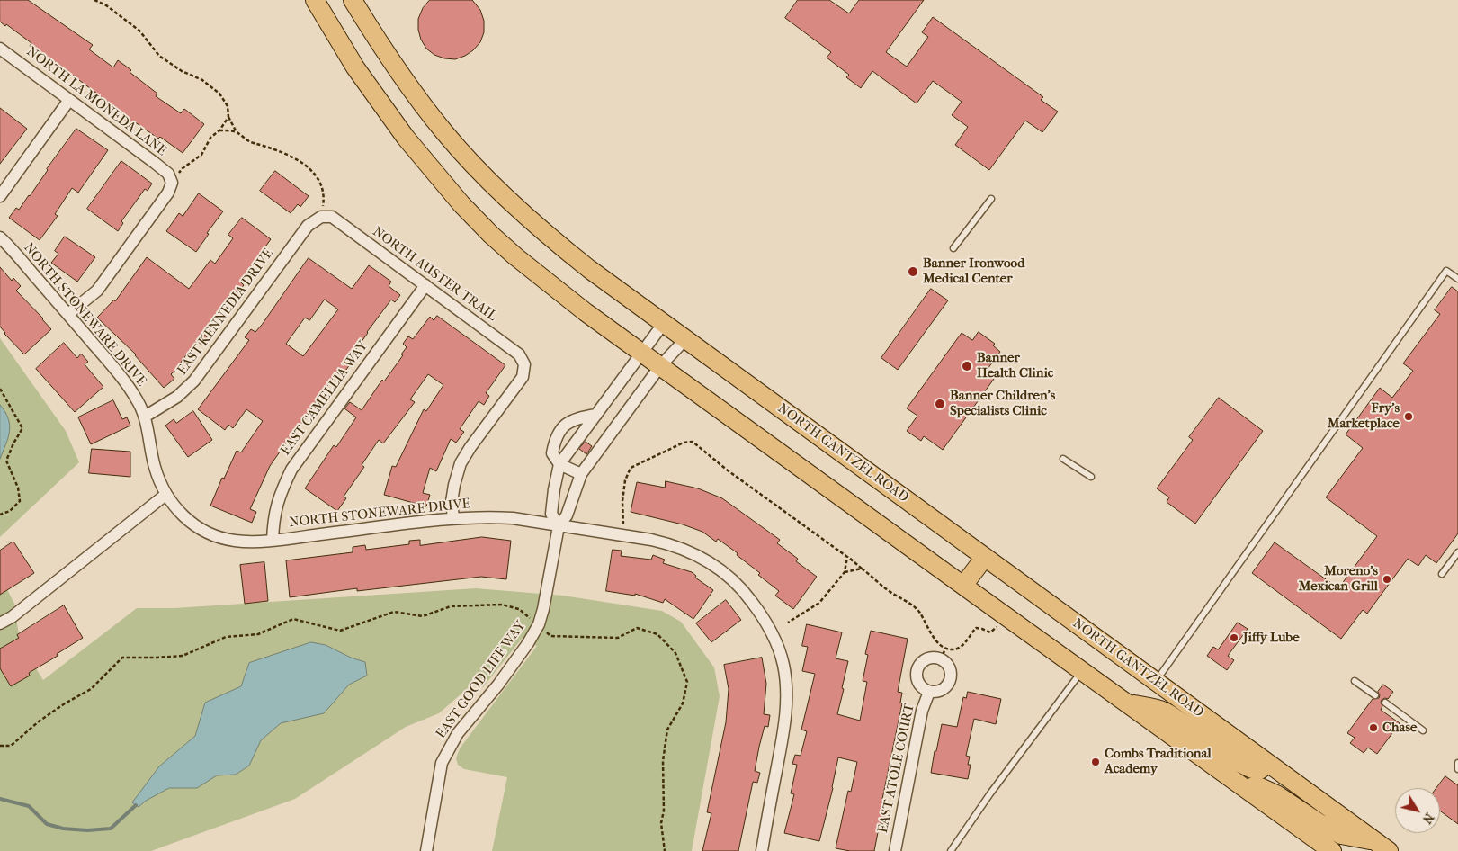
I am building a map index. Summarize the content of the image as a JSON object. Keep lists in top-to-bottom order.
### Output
{
  "streets": {
    "main road": ["NORTH GANTZEL ROAD"],
    "street": [
      "NORTH LA MONEDA LANE",
      "NORTH AUSTER TRAIL",
      "EAST KENNEDIA DRIVE",
      "NORTH STONEWARE DRIVE",
      "EAST CAMELLIA WAY",
      "EAST GOOD LIFE WAY",
      "EAST ATOLE COURT"
    ]
  },
  "crossings": [
    ["NORTH AUSTER TRAIL", "EAST KENNEDIA DRIVE"],
    ["NORTH AUSTER TRAIL", "NORTH STONEWARE DRIVE"],
    ["NORTH AUSTER TRAIL", "EAST CAMELLIA WAY"],
    ["EAST KENNEDIA DRIVE", "NORTH STONEWARE DRIVE"],
    ["NORTH STONEWARE DRIVE", "EAST CAMELLIA WAY"],
    ["NORTH STONEWARE DRIVE", "EAST GOOD LIFE WAY"],
    ["NORTH GANTZEL ROAD", "EAST GOOD LIFE WAY"]
  ],
  "places": [
    "Banner Ironwood Medical Center",
    "Banner Health Clinic",
    "Banner Children’s Specialists Clinic",
    "Fry's Marketplace",
    "Moreno's Mexican Grill",
    "Jiffy Lube",
    "Chase",
    "Combs Traditional Academy"
  ],
  "north": "bottom right"
}
